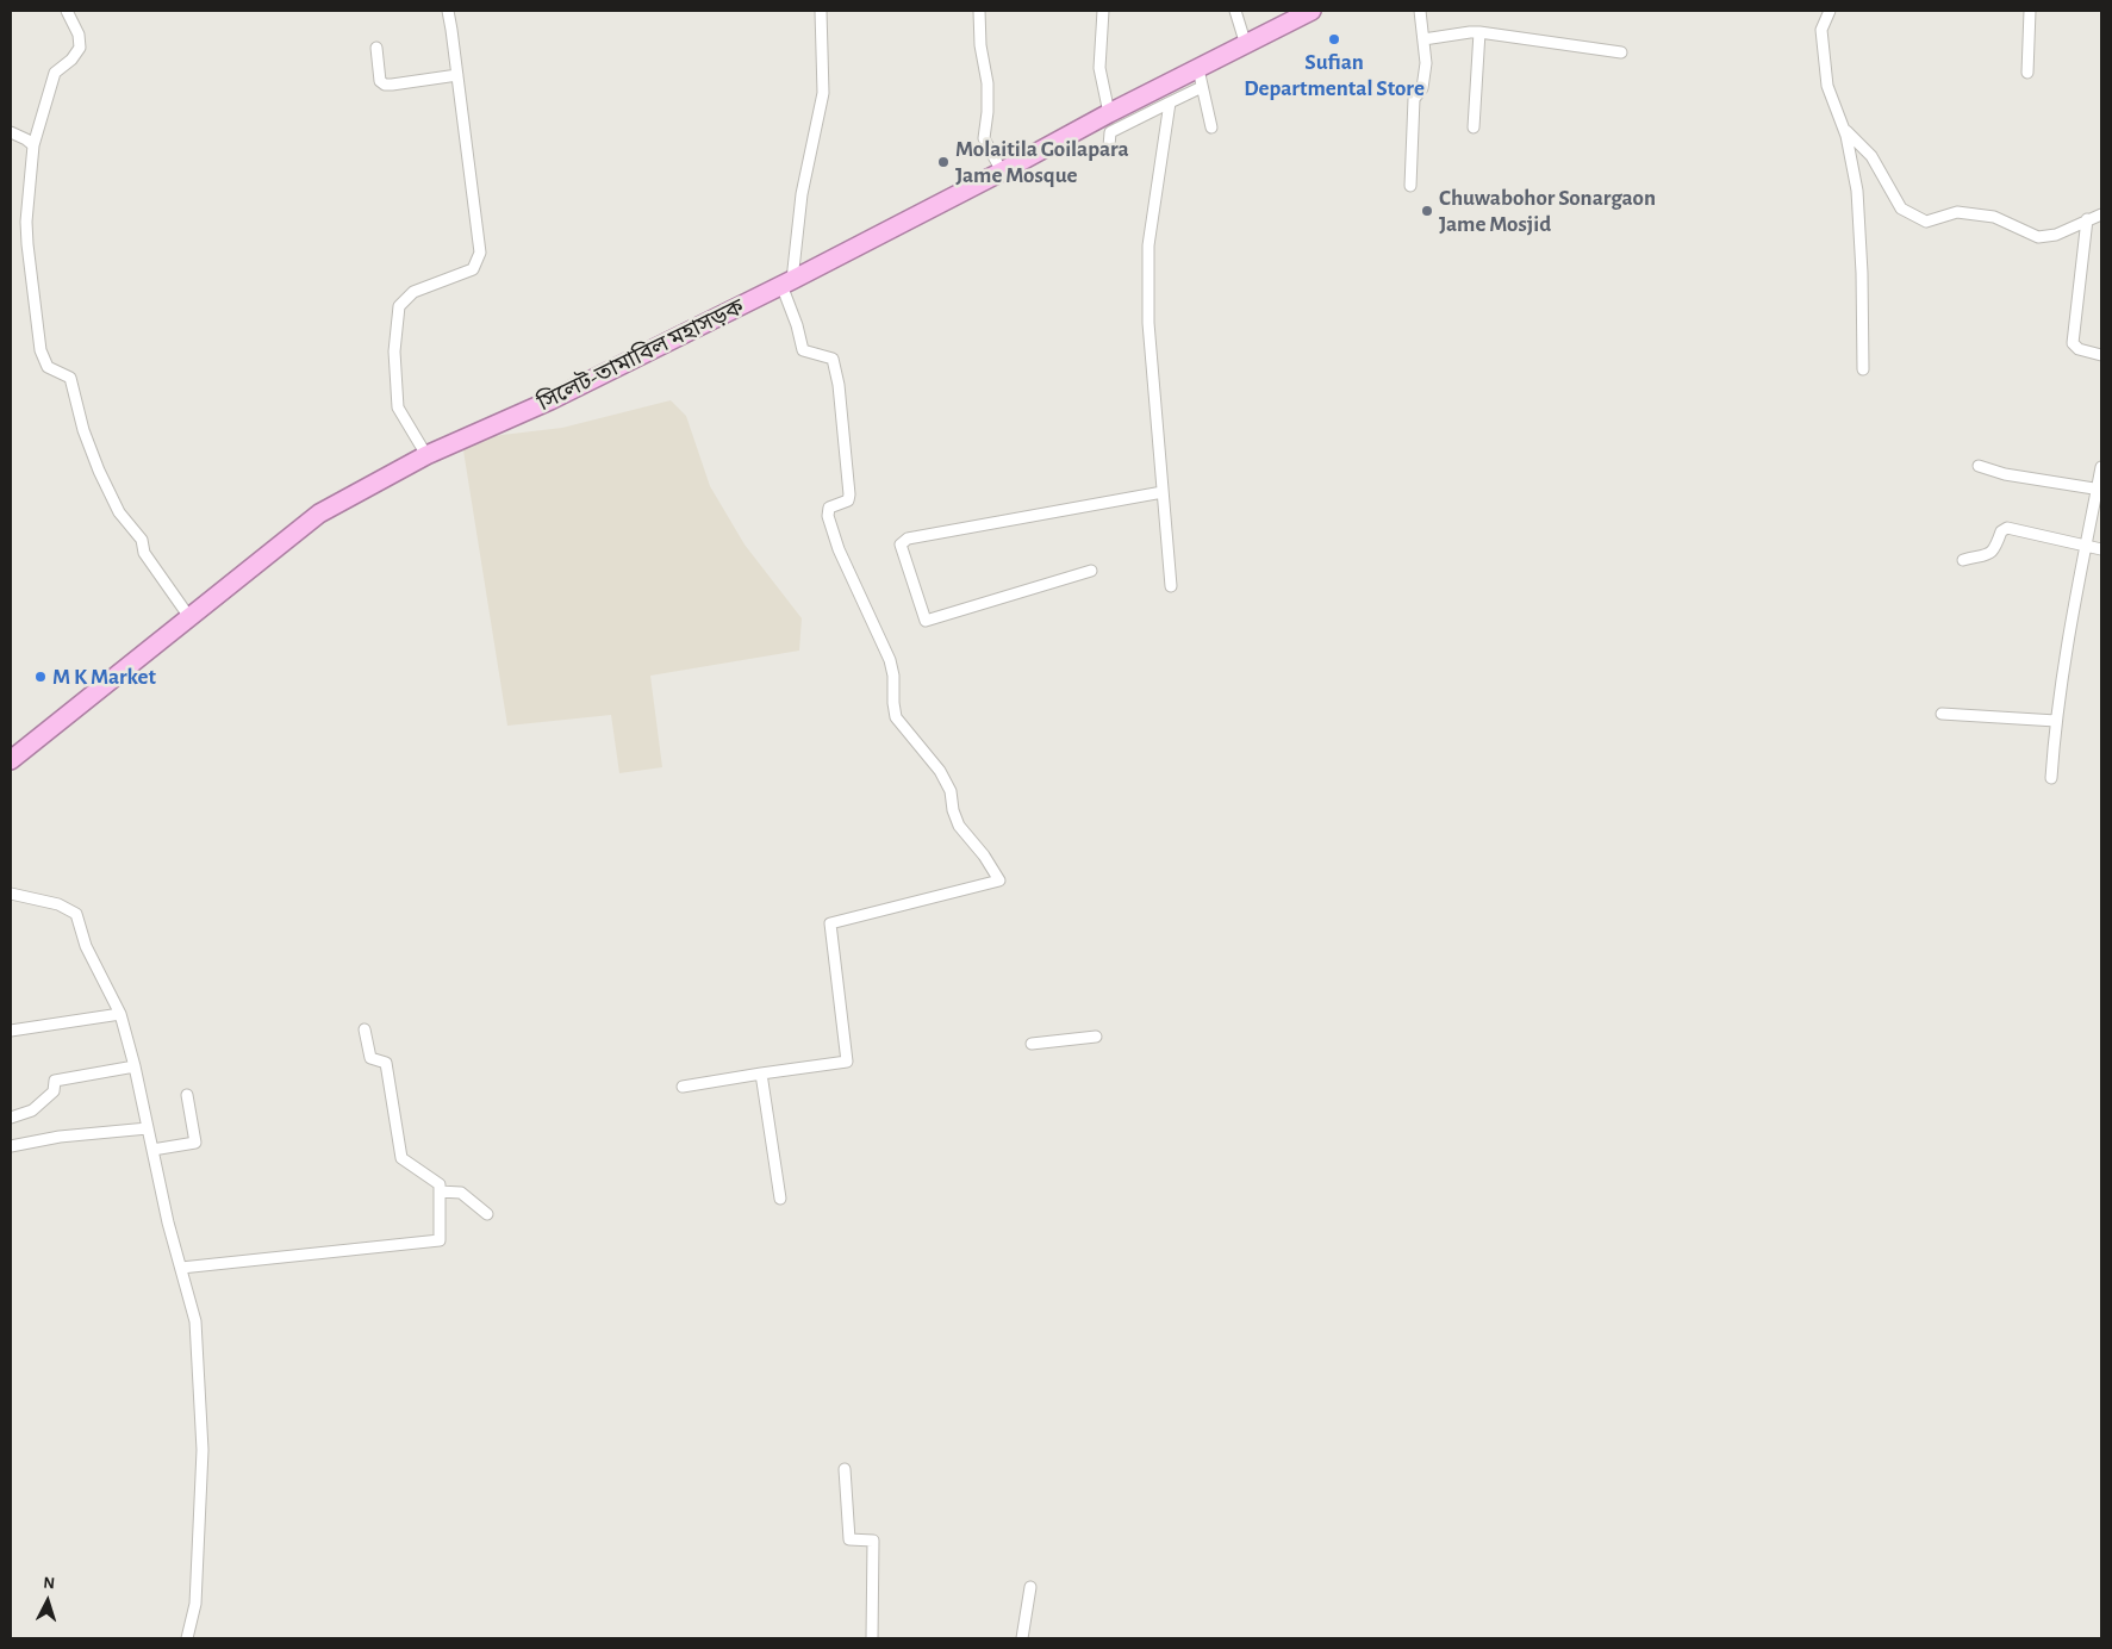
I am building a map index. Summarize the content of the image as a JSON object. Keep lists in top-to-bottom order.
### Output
{
  "streets": {
    "highway": ["সিলেট-তামাবিল মহাসড়ক"]
  },
  "places": [
    "Sufian Departmental Store",
    "Molaitila Goilapara Jame Mosque",
    "Chuwabohor Sonargaon Jame Mosjid",
    "M K Market"
  ],
  "north": "top"
}
